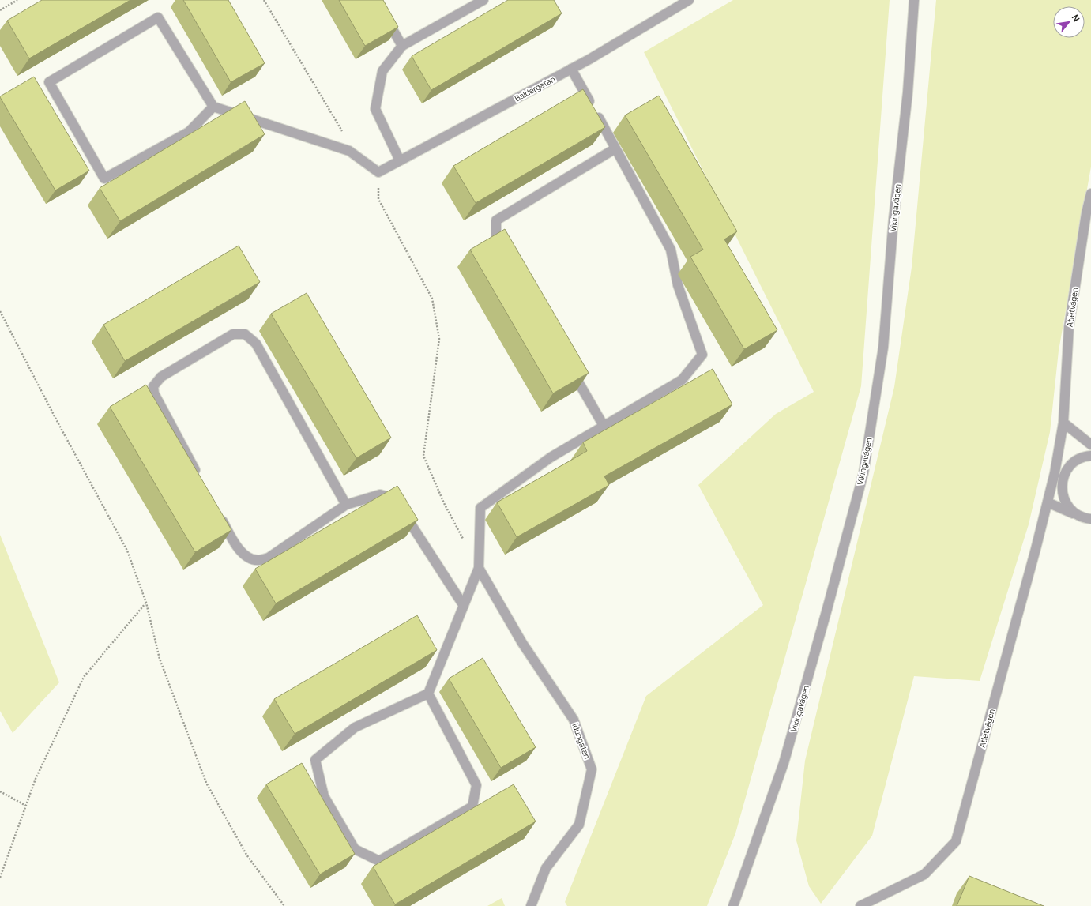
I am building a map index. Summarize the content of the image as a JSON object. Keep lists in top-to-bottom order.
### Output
{
  "streets": {
    "street": [
      "Baldergatan",
      "Vikingavägen",
      "Atletvägen",
      "Idungatan"
    ]
  },
  "north": "top right"
}
